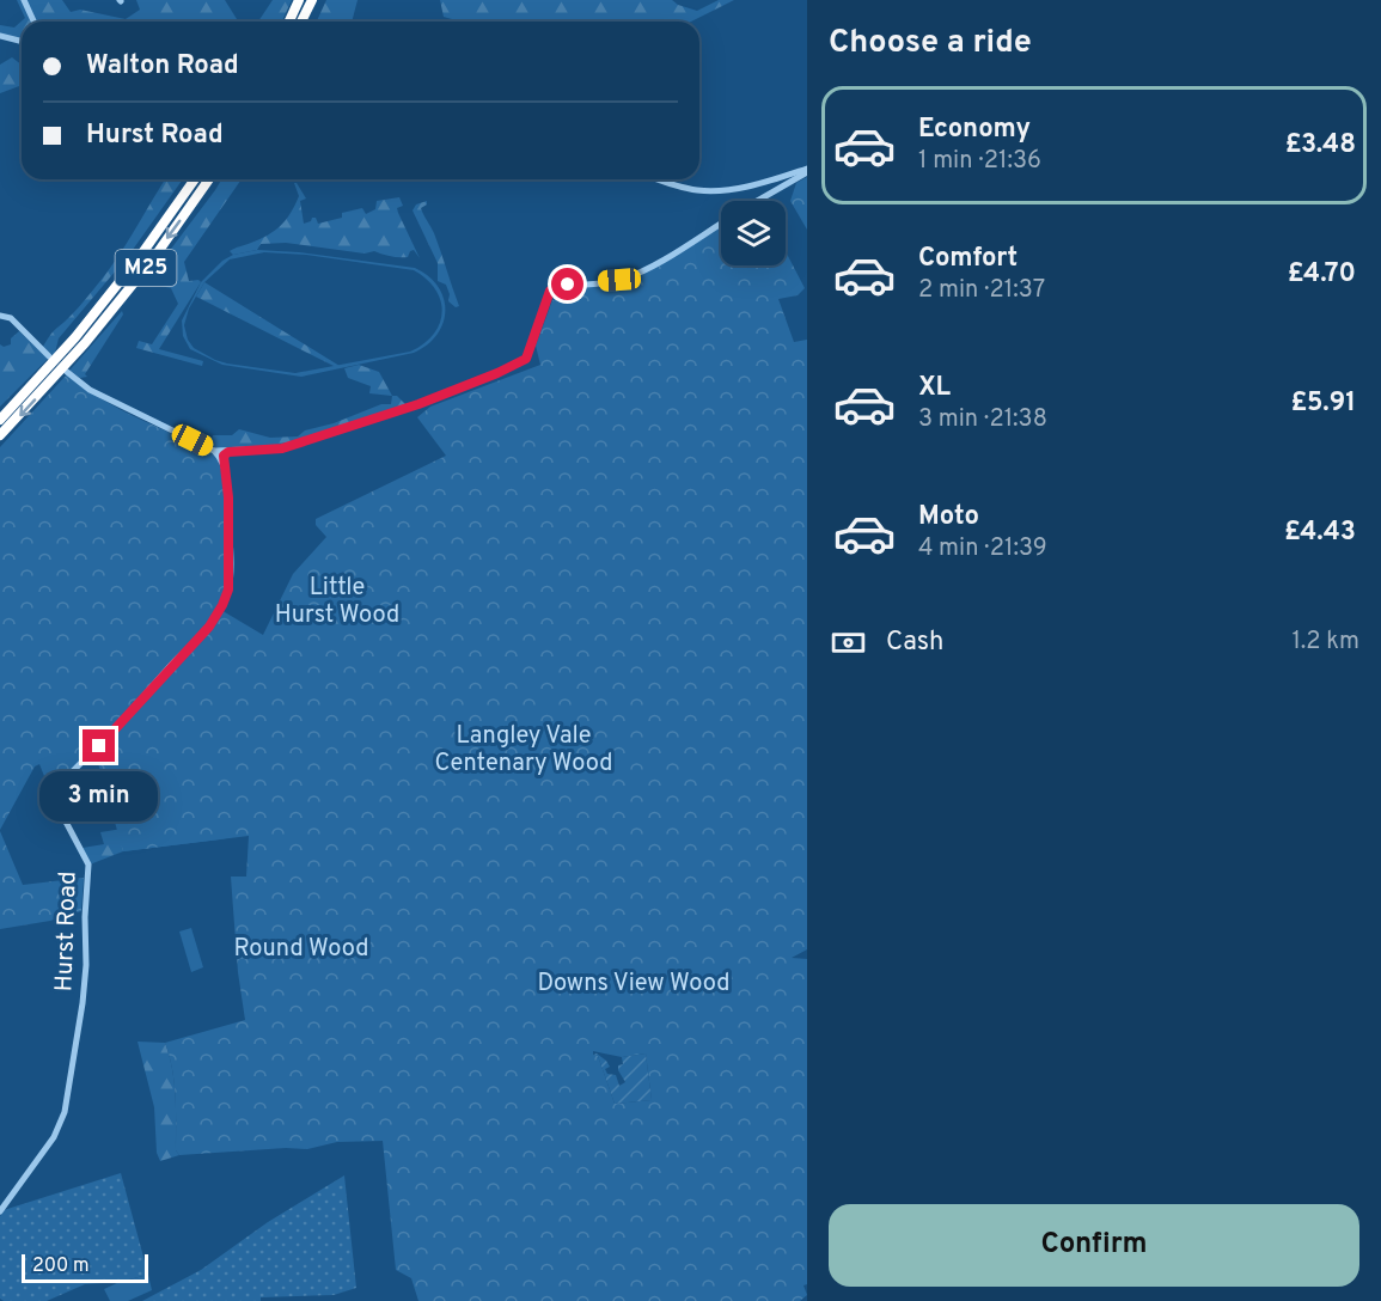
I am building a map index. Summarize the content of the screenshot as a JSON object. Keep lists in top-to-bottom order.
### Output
{
  "streets": {
    "highway": ["M25"],
    "street": ["Hurst Road"]
  },
  "parks": [
    "Little Hurst Wood",
    "Langley Vale Centenary Wood",
    "Round Wood",
    "Downs View Wood"
  ],
  "scale_bar": "200 m",
  "page": {
    "heading": "Choose a ride",
    "banner": ["Walton Road", "Hurst Road"],
    "list": [
      {
        "name": "Economy",
        "note": "1 min · 21:36",
        "value": "£3.48"
      },
      {
        "name": "Comfort",
        "note": "2 min · 21:37",
        "value": "£4.70"
      },
      {
        "name": "XL",
        "note": "3 min · 21:38",
        "value": "£5.91"
      },
      {
        "name": "Moto",
        "note": "4 min · 21:39",
        "value": "£4.43"
      }
    ],
    "pay": ["Cash", "1.2 km"],
    "bubble": "3 min",
    "buttons": "Confirm",
    "scale": "200 m"
  }
}
